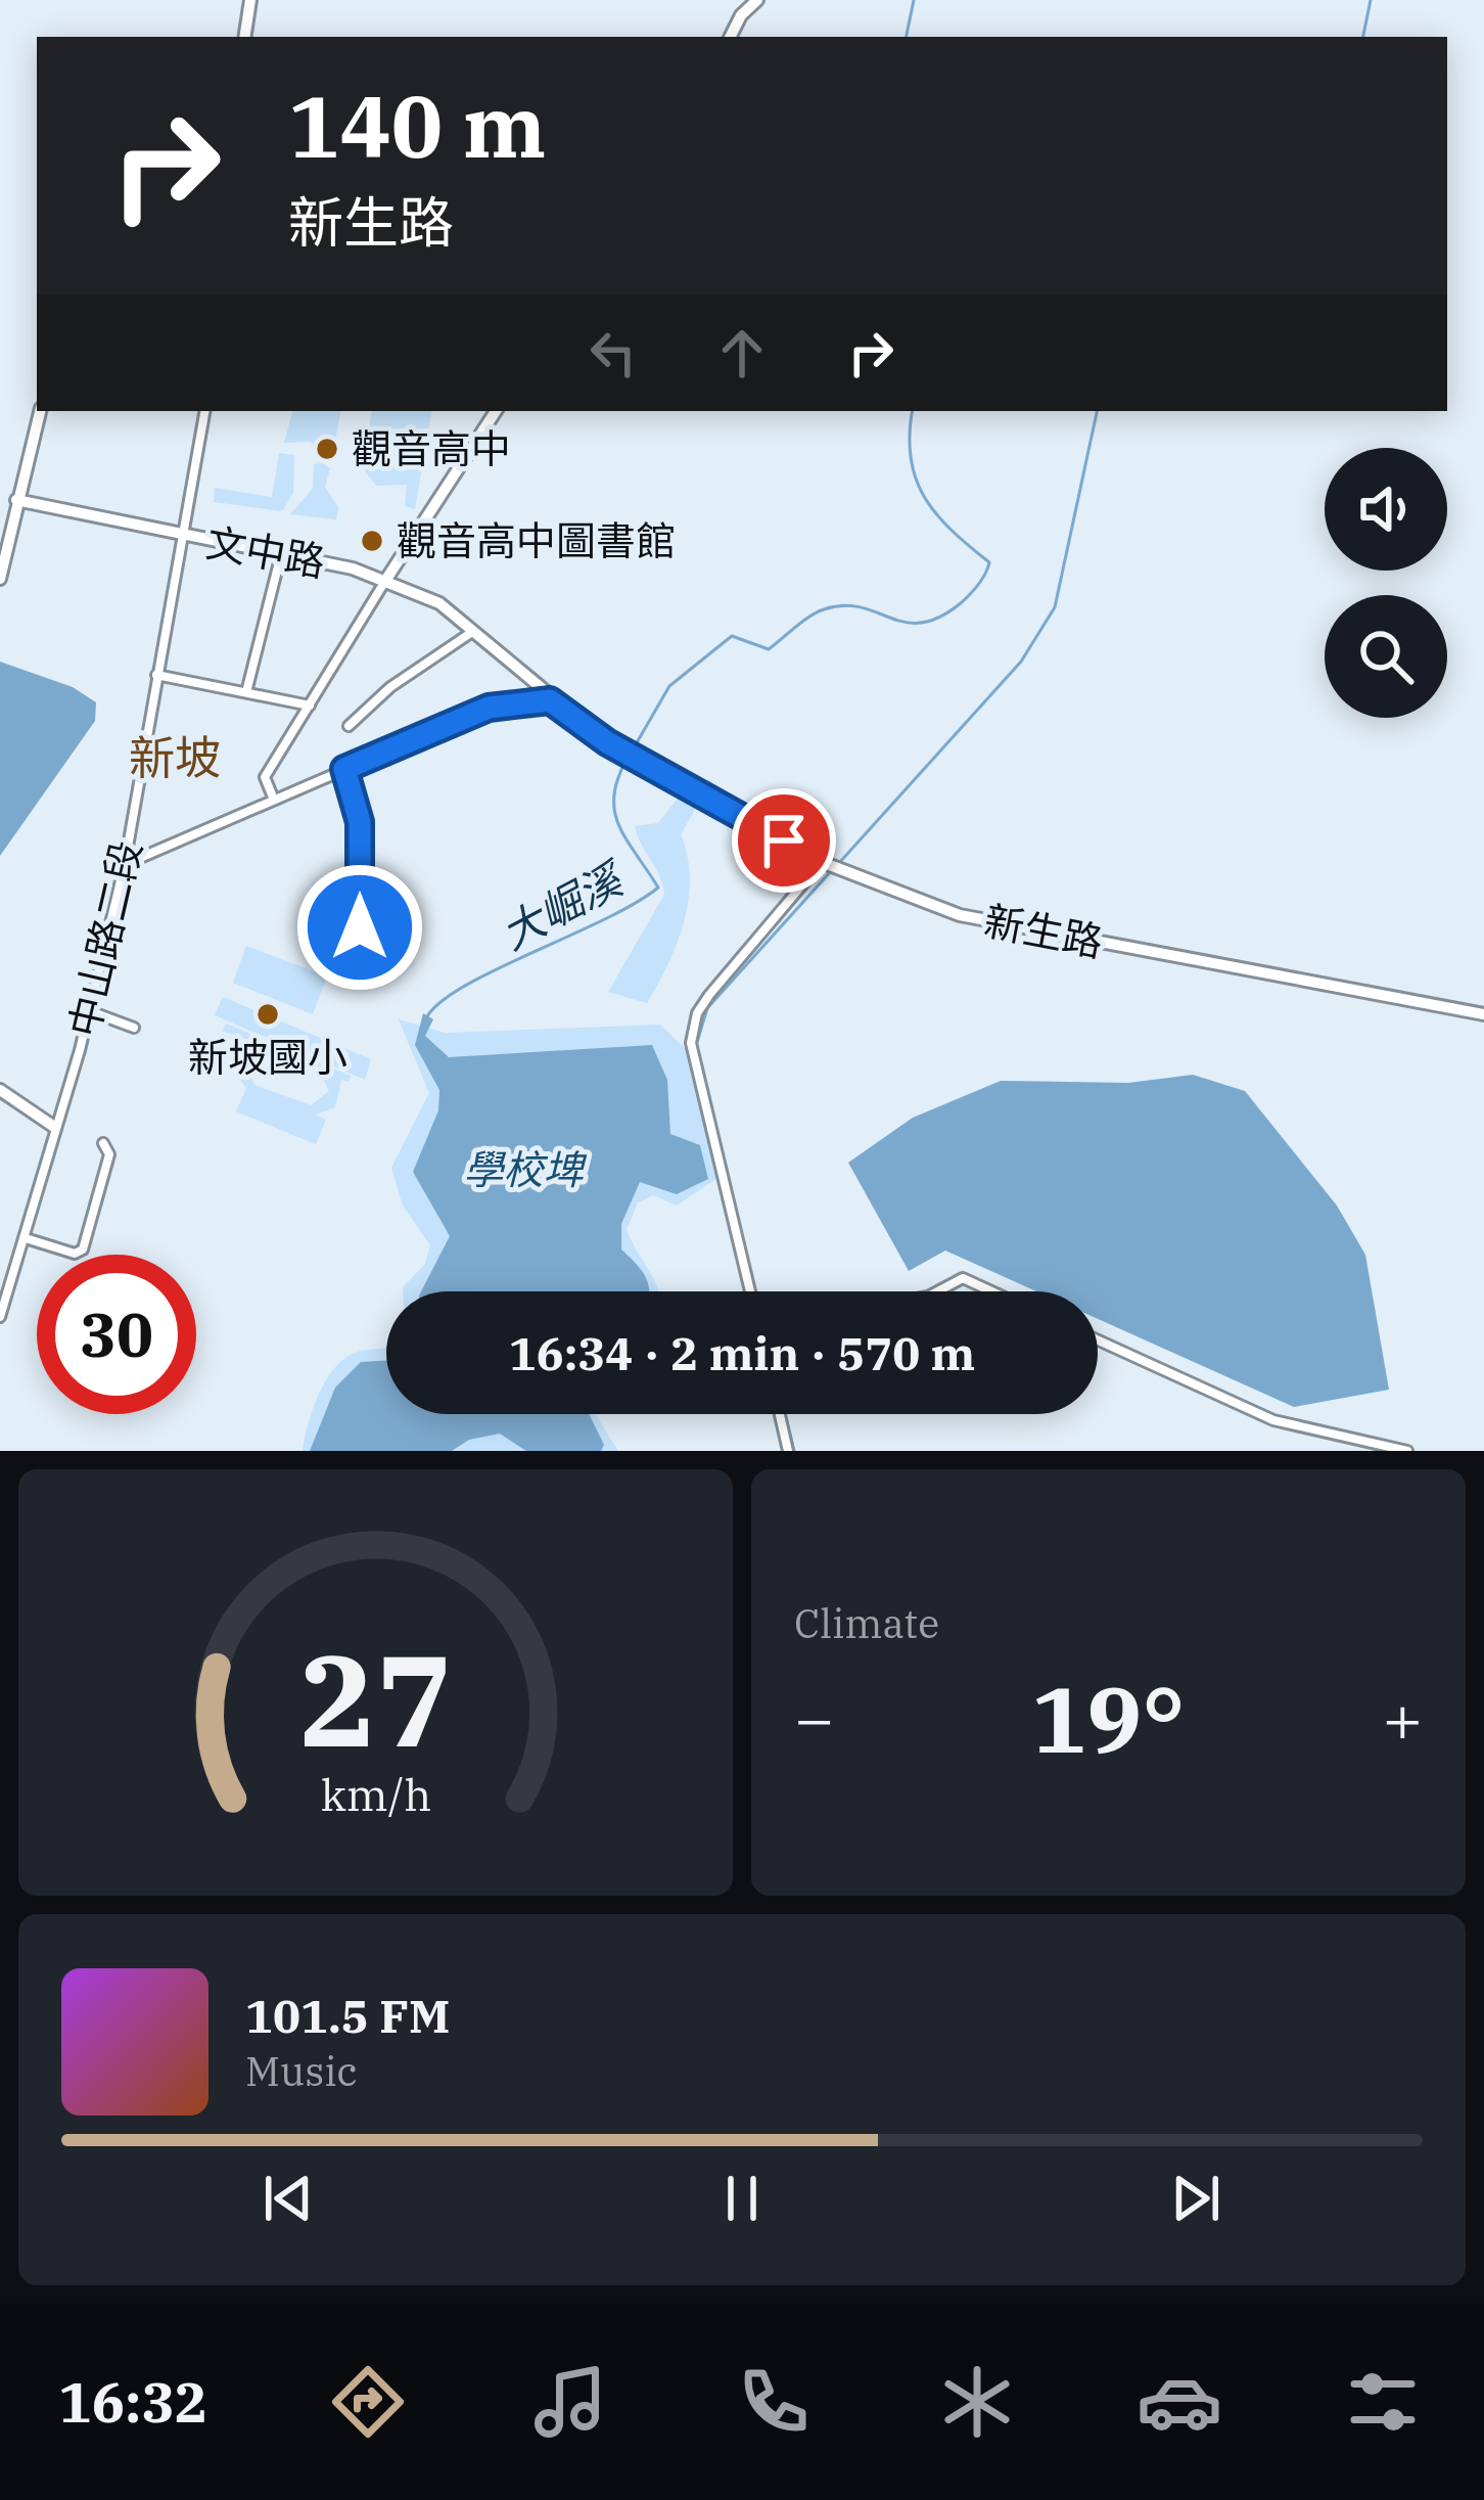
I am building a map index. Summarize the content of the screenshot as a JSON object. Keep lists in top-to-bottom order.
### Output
{
  "streets": {
    "street": ["文中路", "新生路", "中山路二段"]
  },
  "crossings": [
    ["文中路", "新生路"],
    ["文中路", "中山路二段"]
  ],
  "districts": ["新坡"],
  "water": ["大崛溪"],
  "parks": ["學校埤"],
  "places": ["觀音高中", "觀音高中圖書館", "新坡國小"],
  "page": {
    "turn": ["140 m", "新生路"],
    "limit": "30",
    "trip": "16:34 · 2 min · 570 m",
    "tile": "Climate",
    "heat": ["−", "19°", "+"],
    "song": ["101.5 FM", "Music"],
    "tabs": "16:32",
    "gauge": ["27", "km/h"]
  }
}
